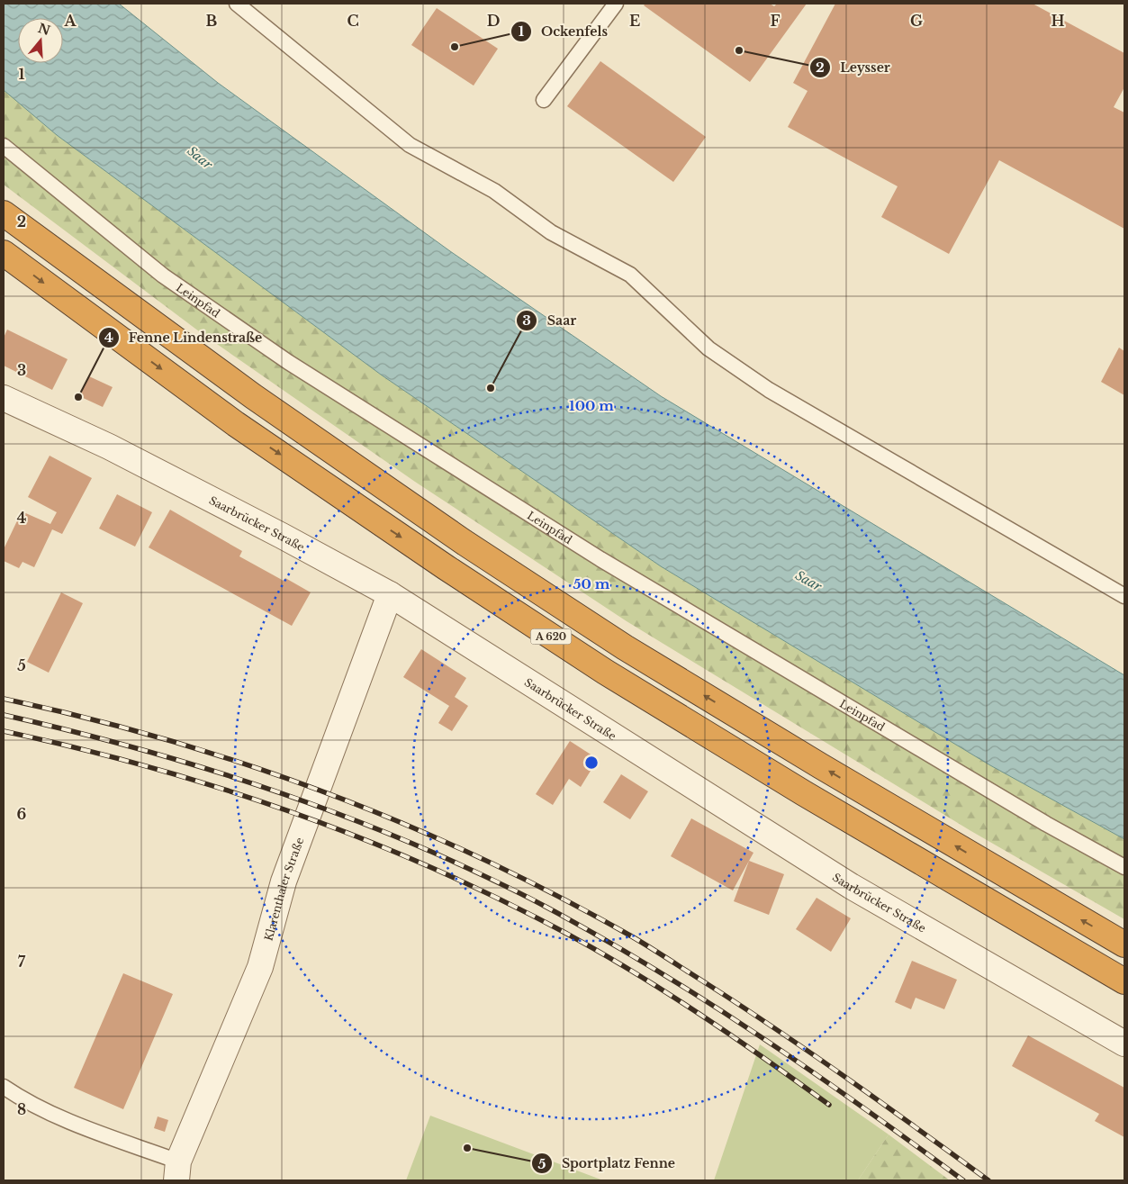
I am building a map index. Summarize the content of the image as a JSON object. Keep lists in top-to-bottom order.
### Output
{
  "streets": {
    "highway": ["A 620"],
    "street": ["Saarbrücker Straße", "Klarenthaler Straße"],
    "lane": ["Leinpfad"]
  },
  "crossings": [
    ["Saarbrücker Straße", "Klarenthaler Straße"]
  ],
  "water": ["Saar"],
  "places": [
    "Ockenfels",
    "Leysser",
    "Saar",
    "Fenne Lindenstraße",
    "Sportplatz Fenne"
  ],
  "north": "top",
  "grid": {
    "columns": [
      "A",
      "B",
      "C",
      "D",
      "E",
      "F",
      "G",
      "H"
    ],
    "rows": [
      "1",
      "2",
      "3",
      "4",
      "5",
      "6",
      "7",
      "8"
    ]
  },
  "rings": ["100 m", "50 m"]
}
